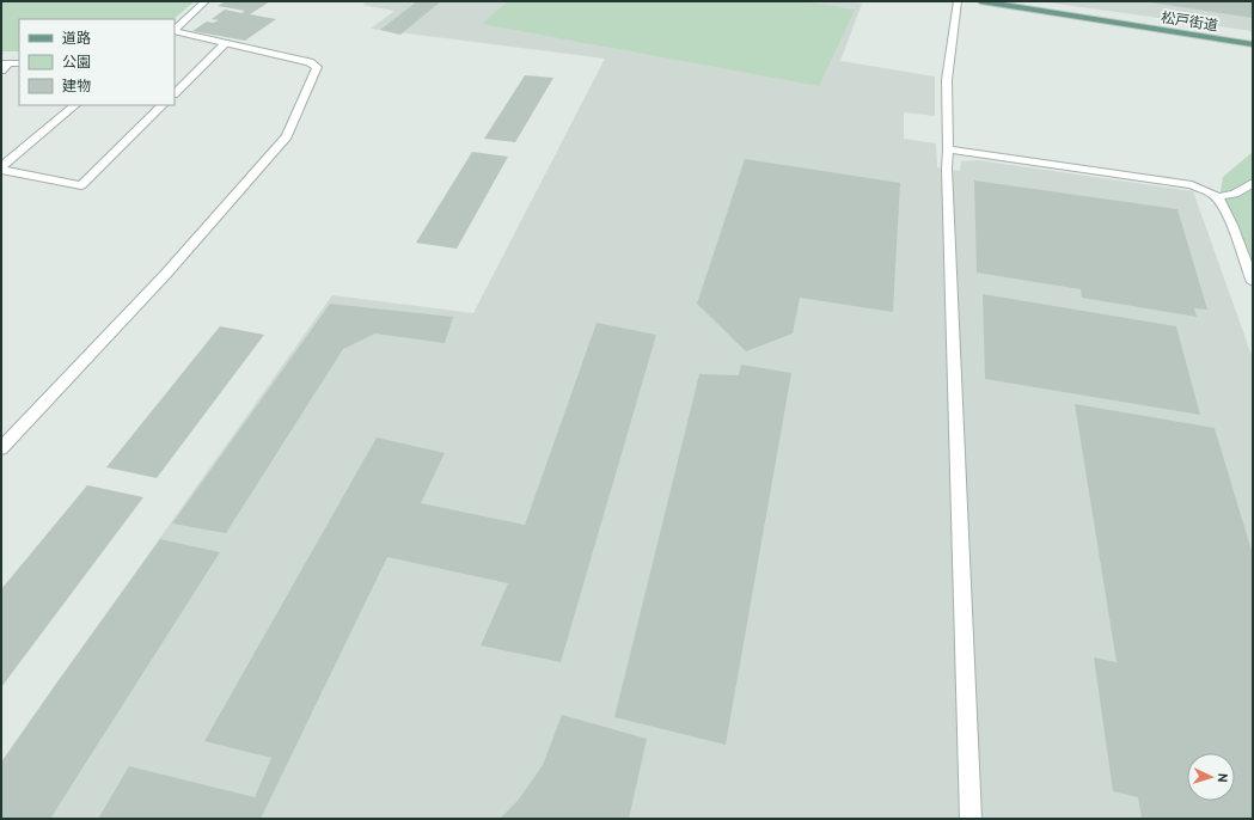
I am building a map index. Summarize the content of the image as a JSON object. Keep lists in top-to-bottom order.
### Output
{
  "streets": {
    "main road": ["松戸街道"]
  },
  "legend": ["道路", "公園", "建物"],
  "north": "right"
}
